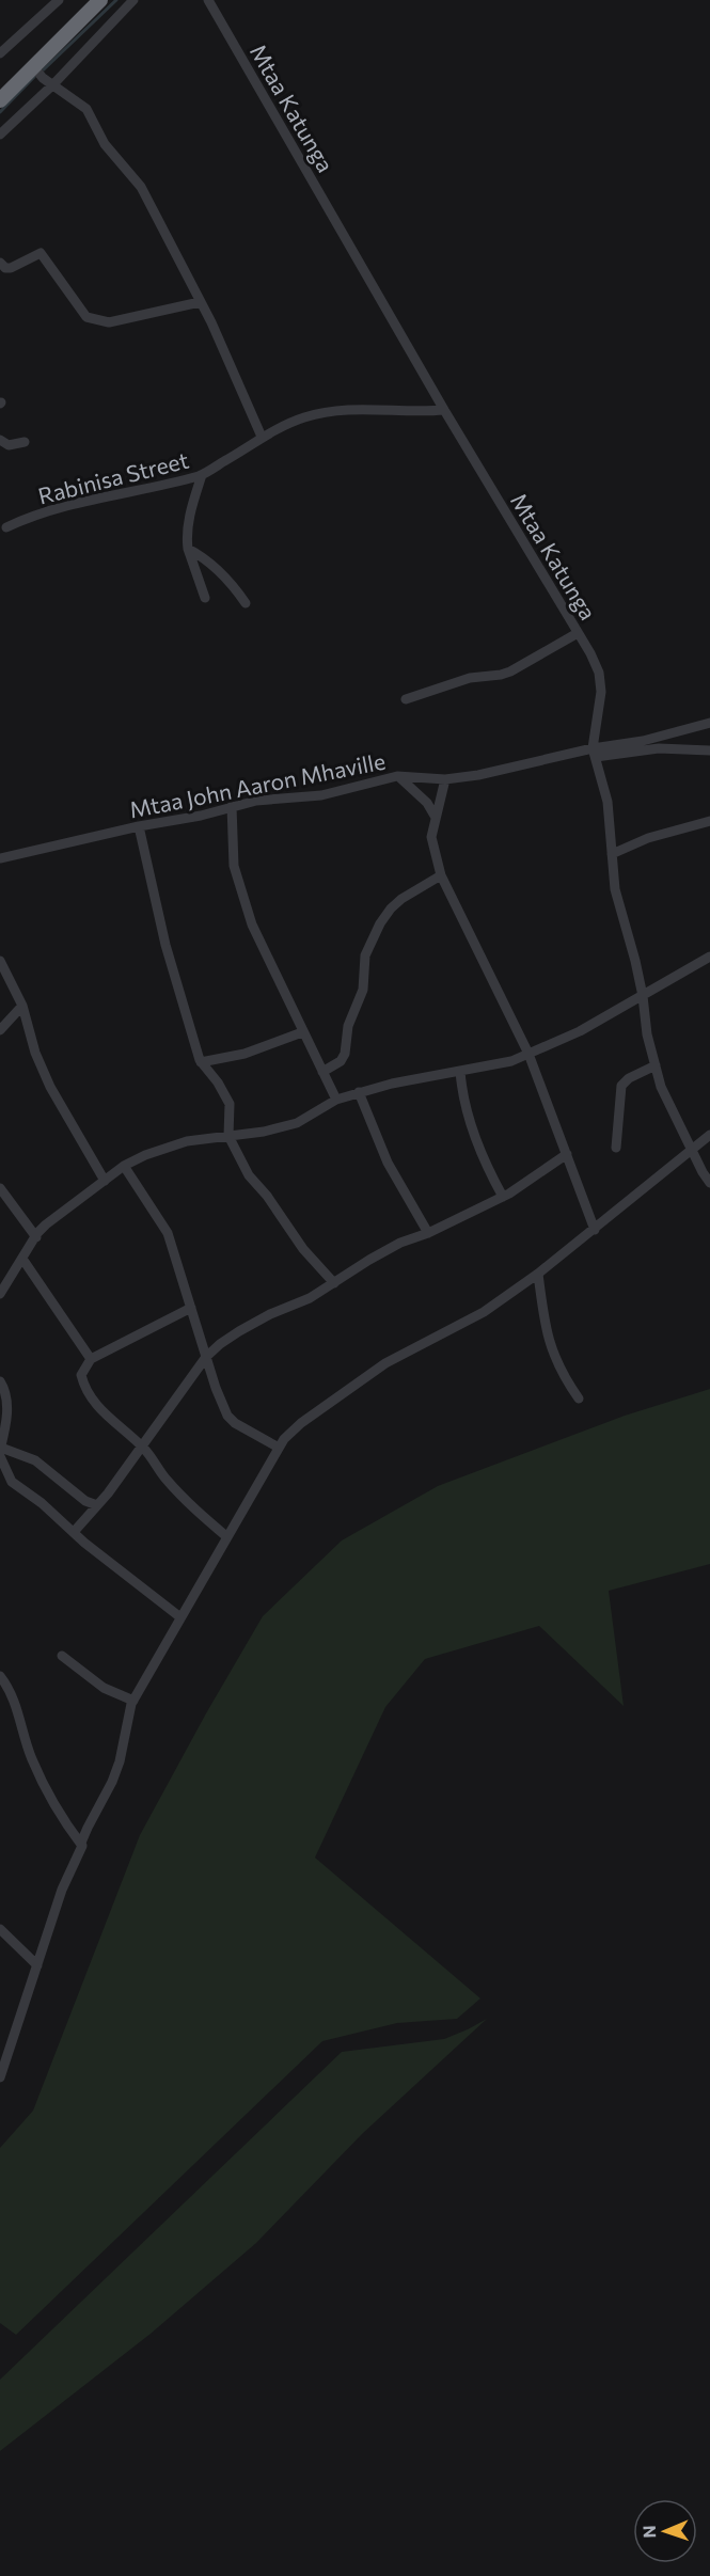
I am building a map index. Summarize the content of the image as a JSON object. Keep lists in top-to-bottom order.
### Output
{
  "streets": {
    "street": ["Mtaa Katunga", "Rabinisa Street", "Mtaa John Aaron Mhaville"]
  },
  "crossings": [
    ["Mtaa Katunga", "Rabinisa Street"],
    ["Mtaa Katunga", "Mtaa John Aaron Mhaville"]
  ],
  "north": "left"
}
